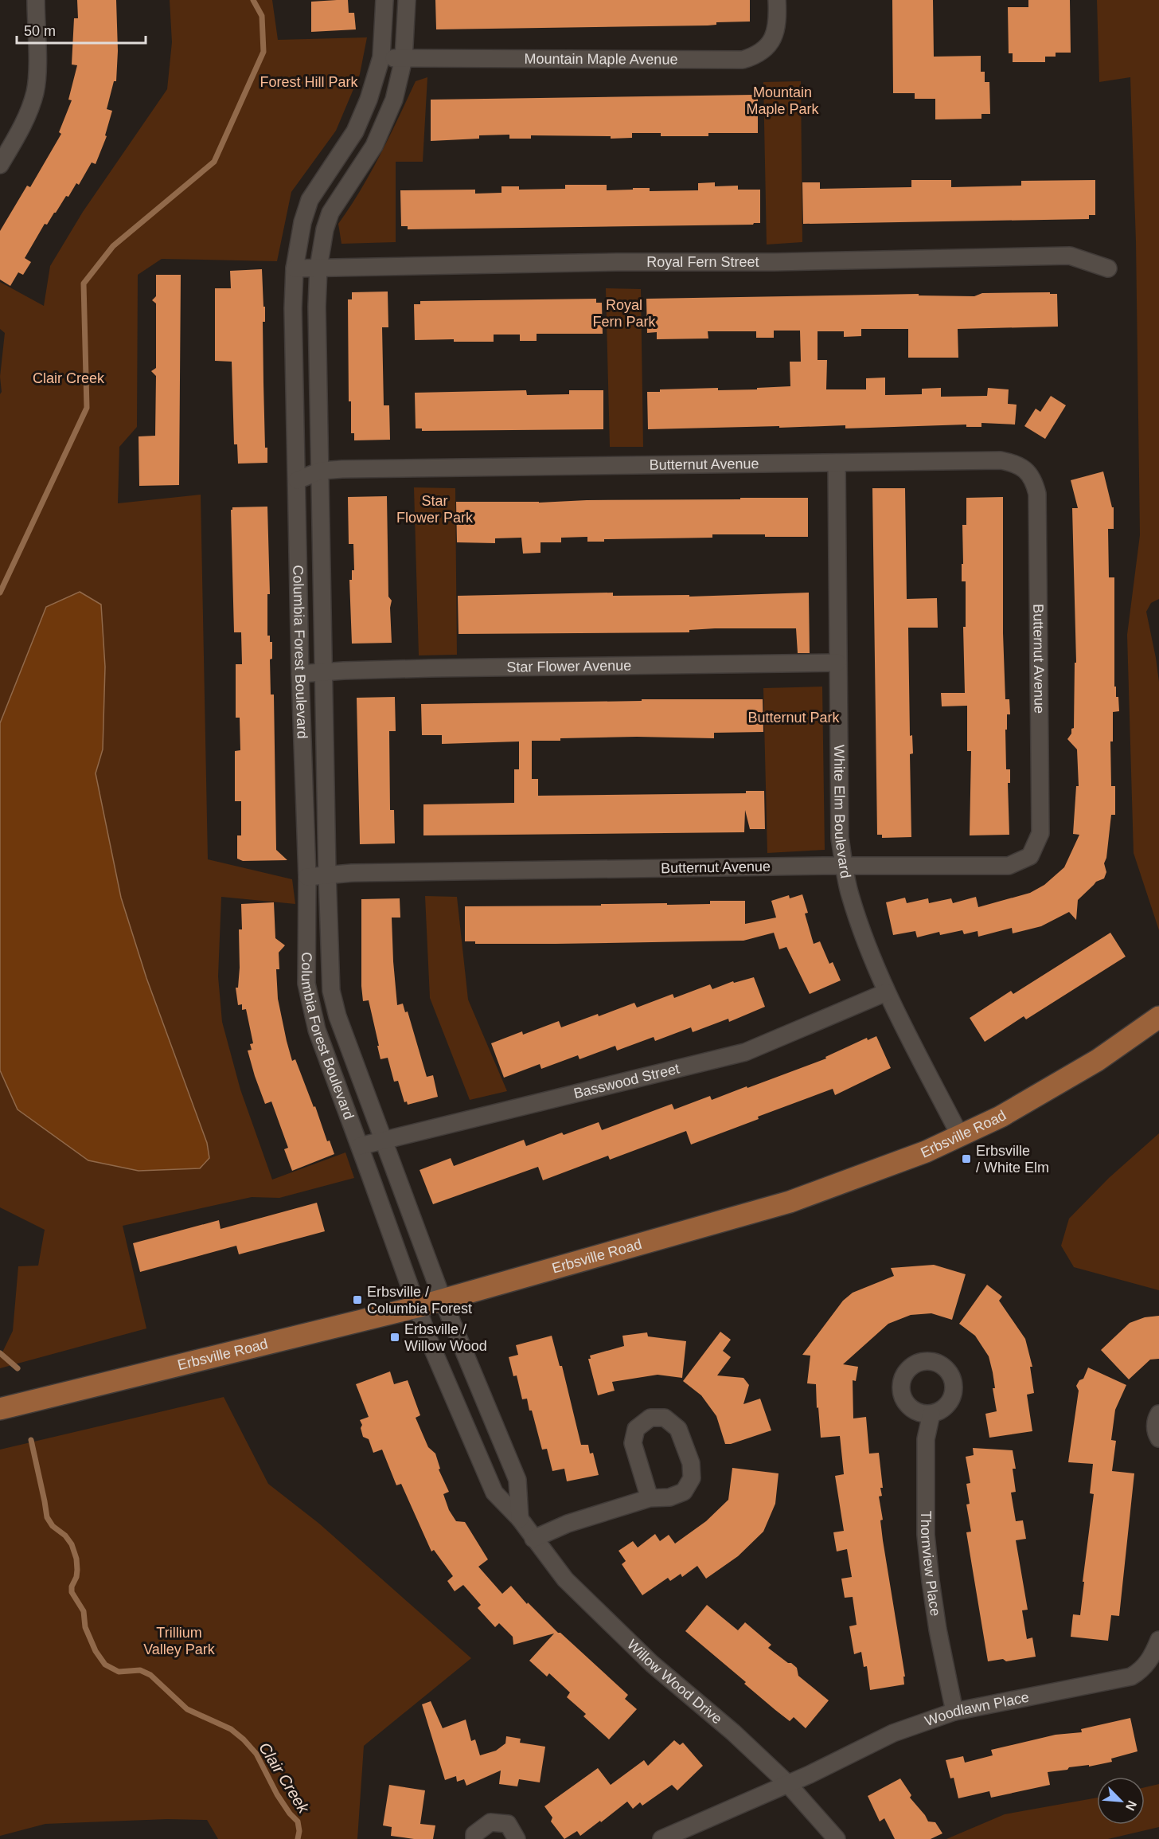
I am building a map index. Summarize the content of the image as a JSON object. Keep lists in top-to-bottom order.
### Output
{
  "streets": {
    "main road": ["Erbsville Road"],
    "street": [
      "Mountain Maple Avenue",
      "Royal Fern Street",
      "Butternut Avenue",
      "Columbia Forest Boulevard",
      "Star Flower Avenue",
      "White Elm Boulevard",
      "Basswood Street",
      "Thornview Place",
      "Willow Wood Drive",
      "Woodlawn Place"
    ]
  },
  "crossings": [
    ["Mountain Maple Avenue", "Columbia Forest Boulevard"],
    ["Royal Fern Street", "Columbia Forest Boulevard"],
    ["Butternut Avenue", "Columbia Forest Boulevard"],
    ["Butternut Avenue", "White Elm Boulevard"],
    ["Columbia Forest Boulevard", "Star Flower Avenue"],
    ["Columbia Forest Boulevard", "Basswood Street"],
    ["Columbia Forest Boulevard", "Erbsville Road"],
    ["Columbia Forest Boulevard", "Willow Wood Drive"],
    ["Star Flower Avenue", "White Elm Boulevard"],
    ["White Elm Boulevard", "Basswood Street"],
    ["White Elm Boulevard", "Erbsville Road"],
    ["Erbsville Road", "Willow Wood Drive"],
    ["Thornview Place", "Woodlawn Place"],
    ["Willow Wood Drive", "Woodlawn Place"]
  ],
  "water": ["Clair Creek"],
  "parks": [
    "Forest Hill Park",
    "Mountain Maple Park",
    "Royal Fern Park",
    "Clair Creek",
    "Star Flower Park",
    "Butternut Park",
    "Trillium Valley Park"
  ],
  "places": {
    "transit": ["Erbsville / White Elm", "Erbsville / Columbia Forest", "Erbsville / Willow Wood"]
  },
  "scale_bar": "50 m",
  "north": "bottom right"
}
